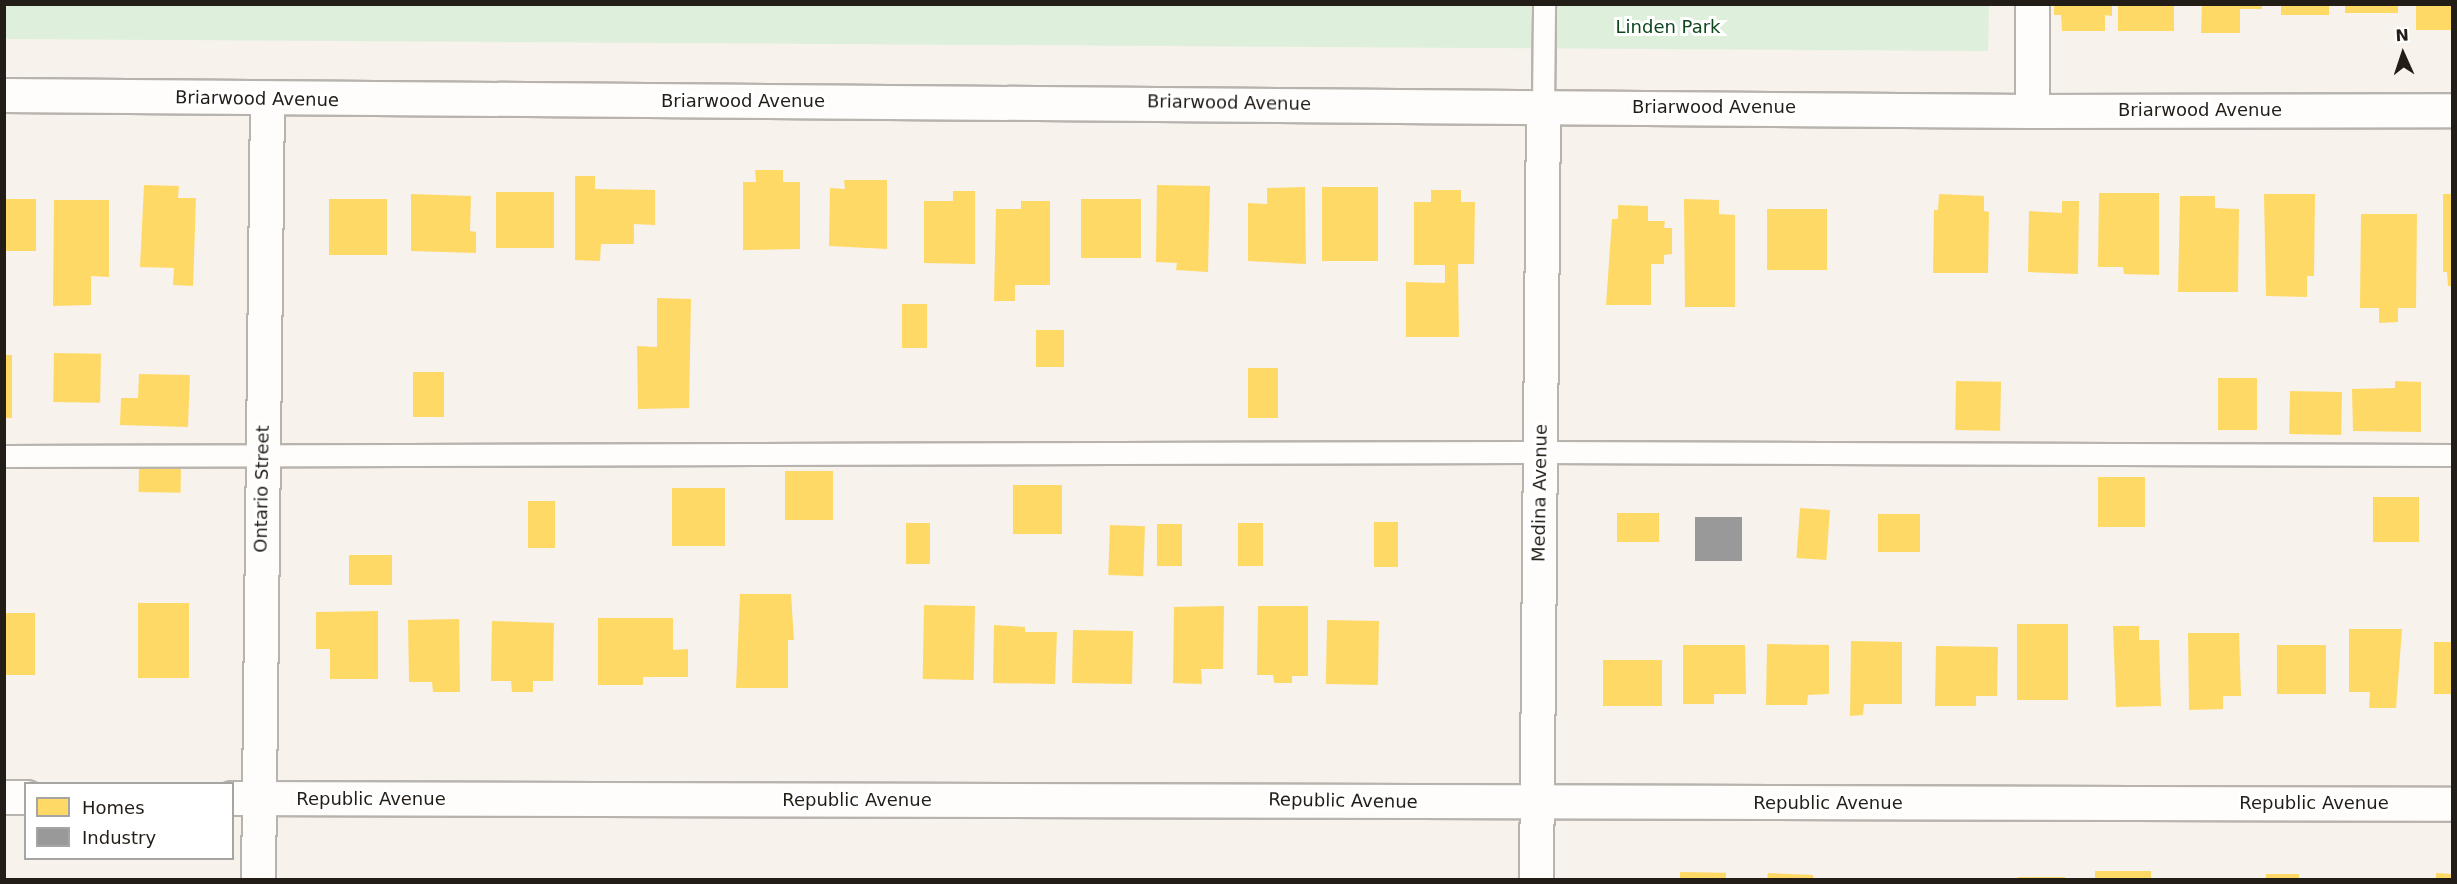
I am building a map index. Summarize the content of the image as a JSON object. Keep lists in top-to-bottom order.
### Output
{
  "streets": {
    "street": [
      "Briarwood Avenue",
      "Ontario Street",
      "Medina Avenue",
      "Republic Avenue"
    ]
  },
  "crossings": [
    ["Briarwood Avenue", "Ontario Street"],
    ["Briarwood Avenue", "Medina Avenue"],
    ["Ontario Street", "Republic Avenue"],
    ["Medina Avenue", "Republic Avenue"]
  ],
  "parks": ["Linden Park"],
  "legend": ["Homes", "Industry"],
  "north": "top"
}
